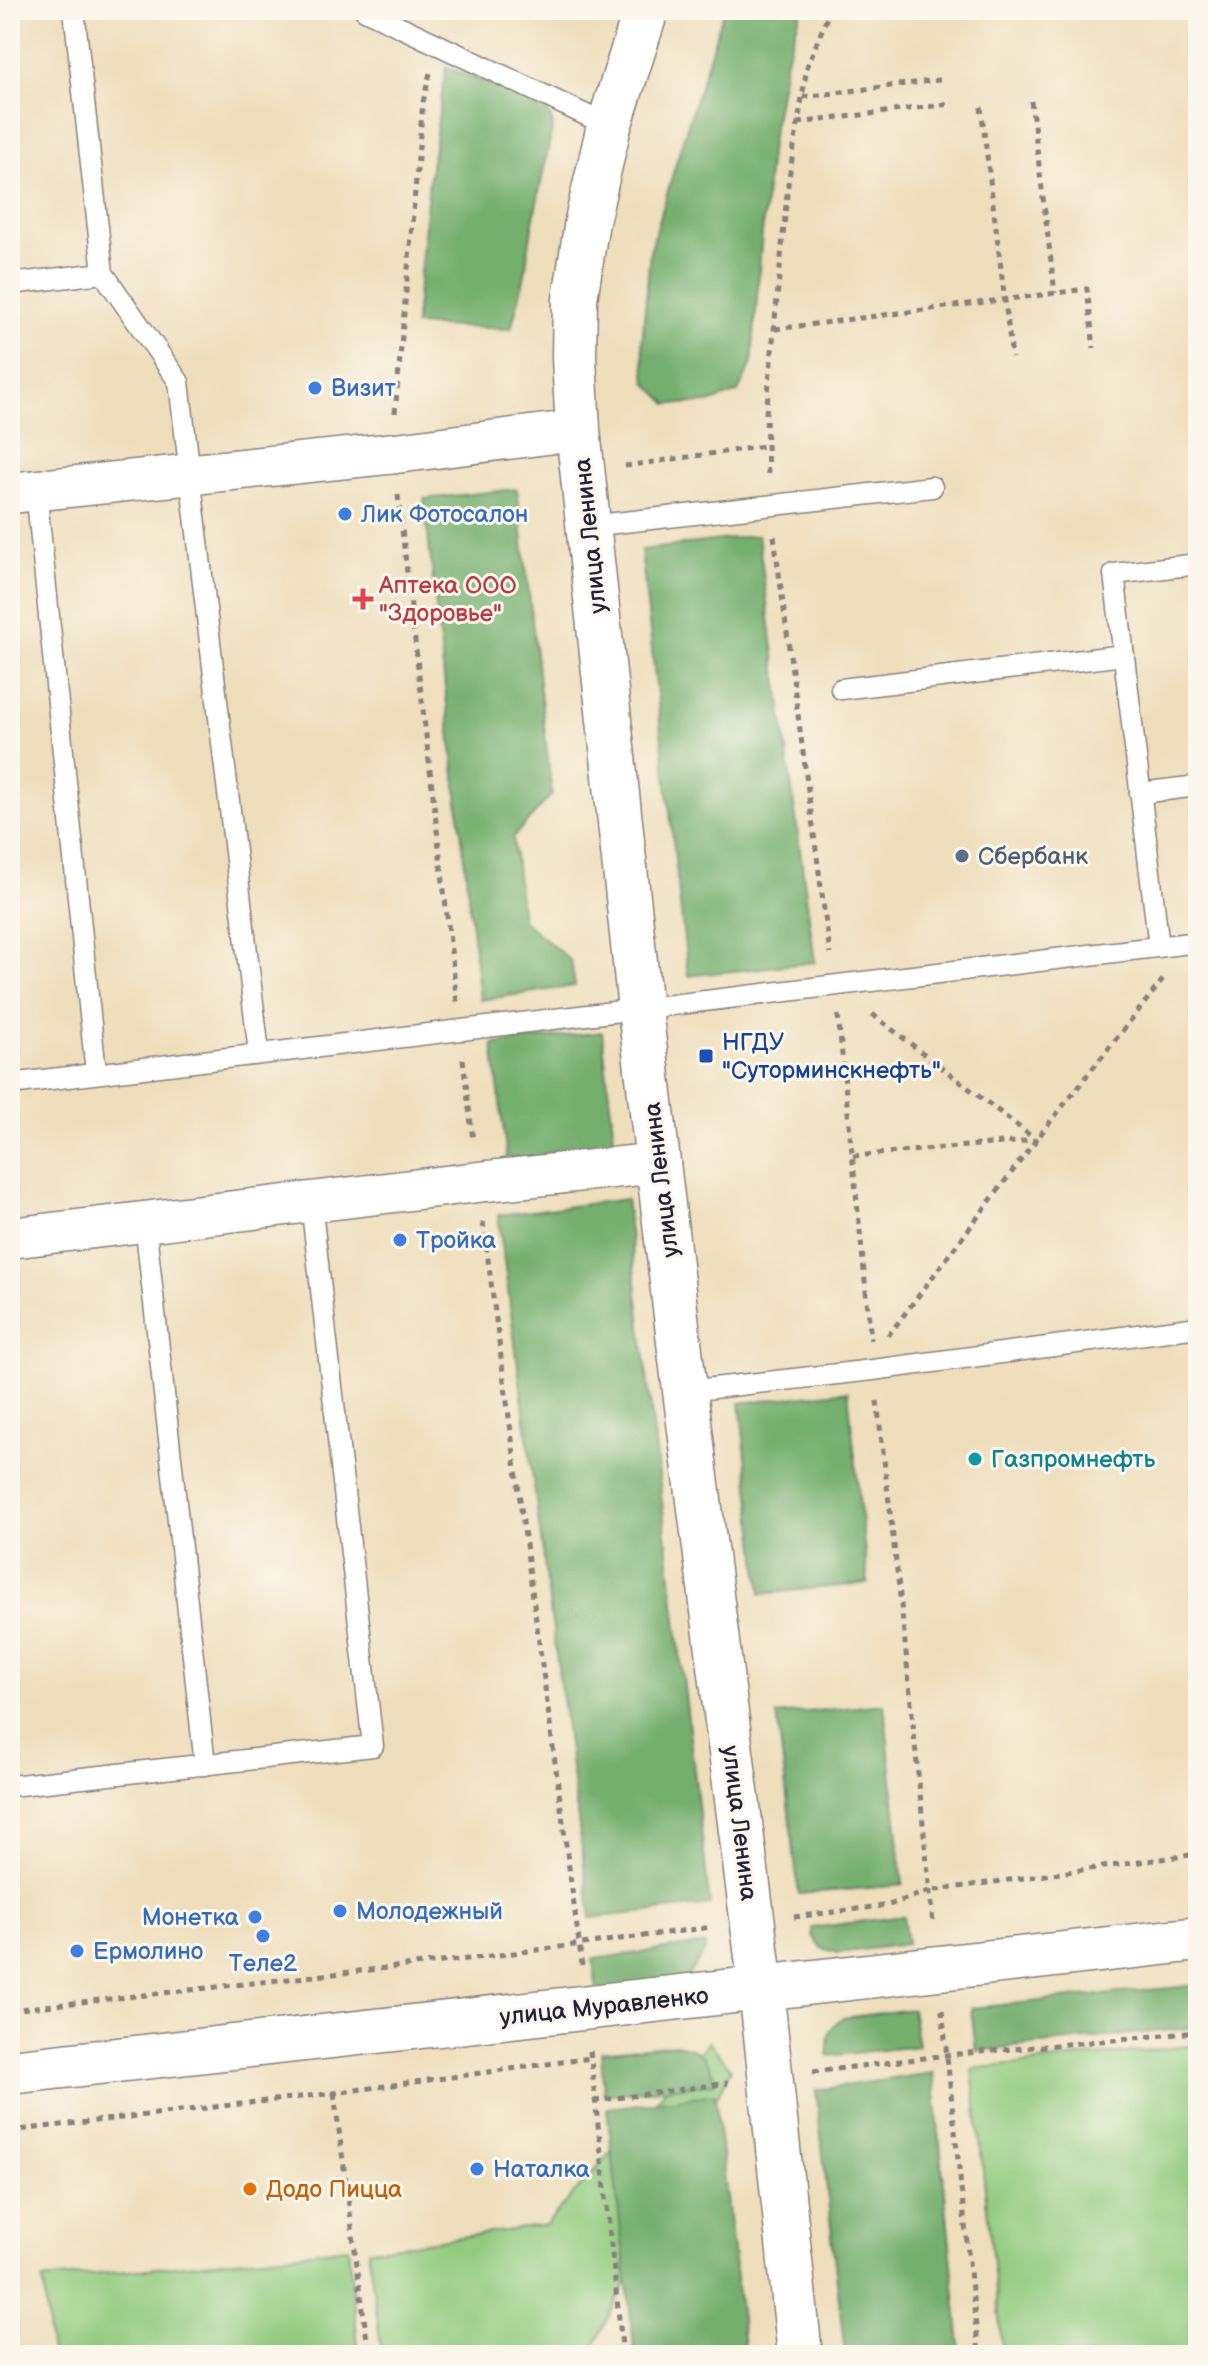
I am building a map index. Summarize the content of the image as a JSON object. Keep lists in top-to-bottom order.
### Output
{
  "streets": {
    "main road": ["улица Ленина", "улица Муравленко"]
  },
  "crossings": [
    ["улица Ленина", "улица Муравленко"]
  ],
  "places": {
    "other": [
      "Визит",
      "Лик Фотосалон",
      "Сбербанк",
      "Тройка",
      "Газпромнефть",
      "Молодежный",
      "Монетка",
      "Теле2",
      "Ермолино",
      "Наталка",
      "Додо Пицца"
    ],
    "health": ["Аптека ООО \"Здоровье\""],
    "transit": ["НГДУ \"Суторминскнефть\""]
  }
}
